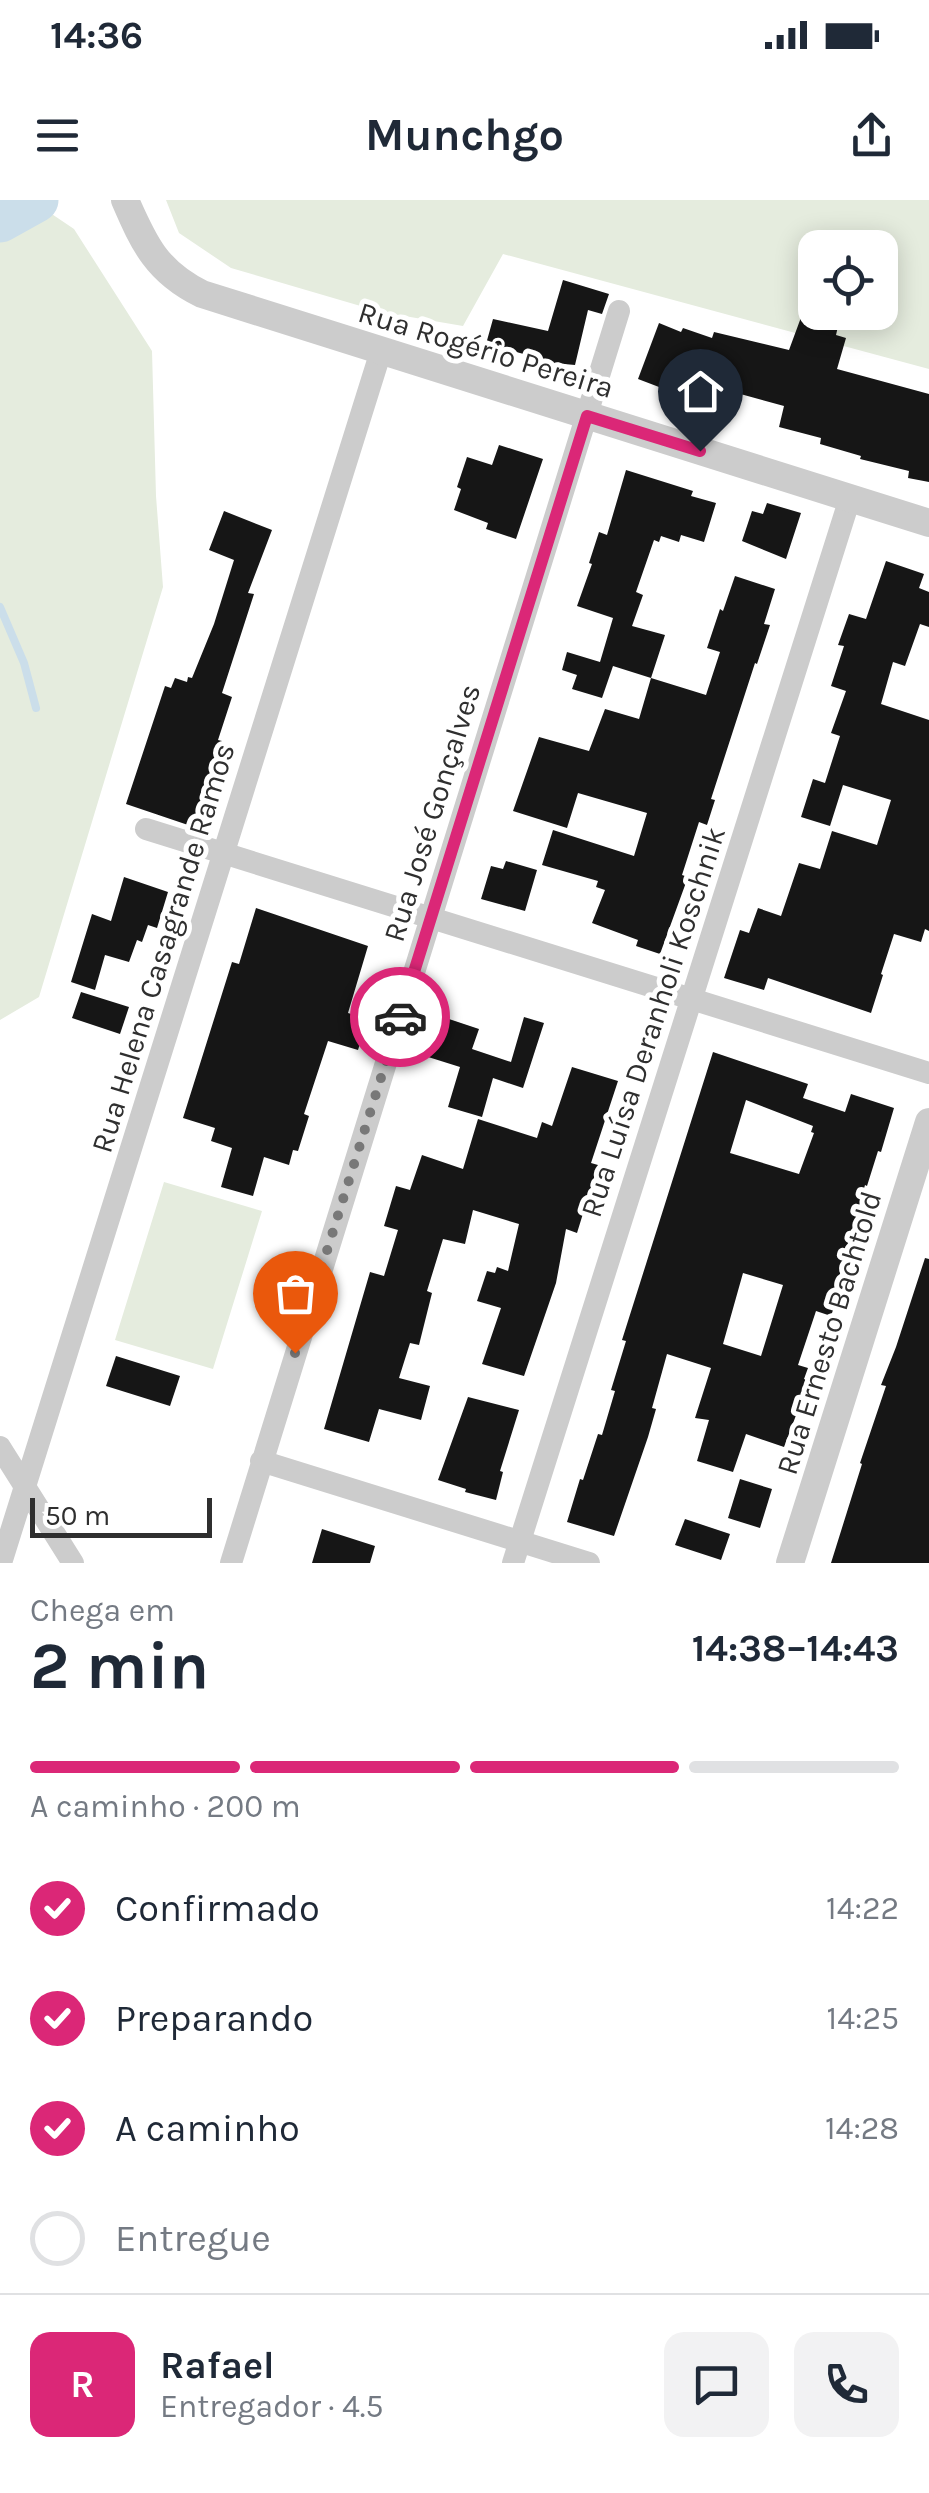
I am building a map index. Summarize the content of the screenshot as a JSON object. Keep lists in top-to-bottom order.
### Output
{
  "streets": {
    "street": [
      "Rua Rogério Pereira",
      "Rua José Gonçalves",
      "Rua Helena Casagrande Ramos",
      "Rua Luísa Deranholi Koschnik",
      "Rua Ernesto Bachtold"
    ]
  },
  "crossings": [
    ["Rua Rogério Pereira", "Rua José Gonçalves"],
    ["Rua Rogério Pereira", "Rua Helena Casagrande Ramos"],
    ["Rua Rogério Pereira", "Rua Luísa Deranholi Koschnik"]
  ],
  "scale_bar": "50 m",
  "page": {
    "status": "14:36",
    "header": "Munchgo",
    "scale": "50 m",
    "heading": ["2 min", "Chega em", "14:38–14:43"],
    "panel": ["Rafael", "Entregador · 4.5"],
    "bar": "A caminho · 200 m",
    "list": [
      ["Confirmado", "14:22"],
      ["Preparando", "14:25"],
      ["A caminho", "14:28"],
      "Entregue"
    ],
    "round": "R"
  }
}
